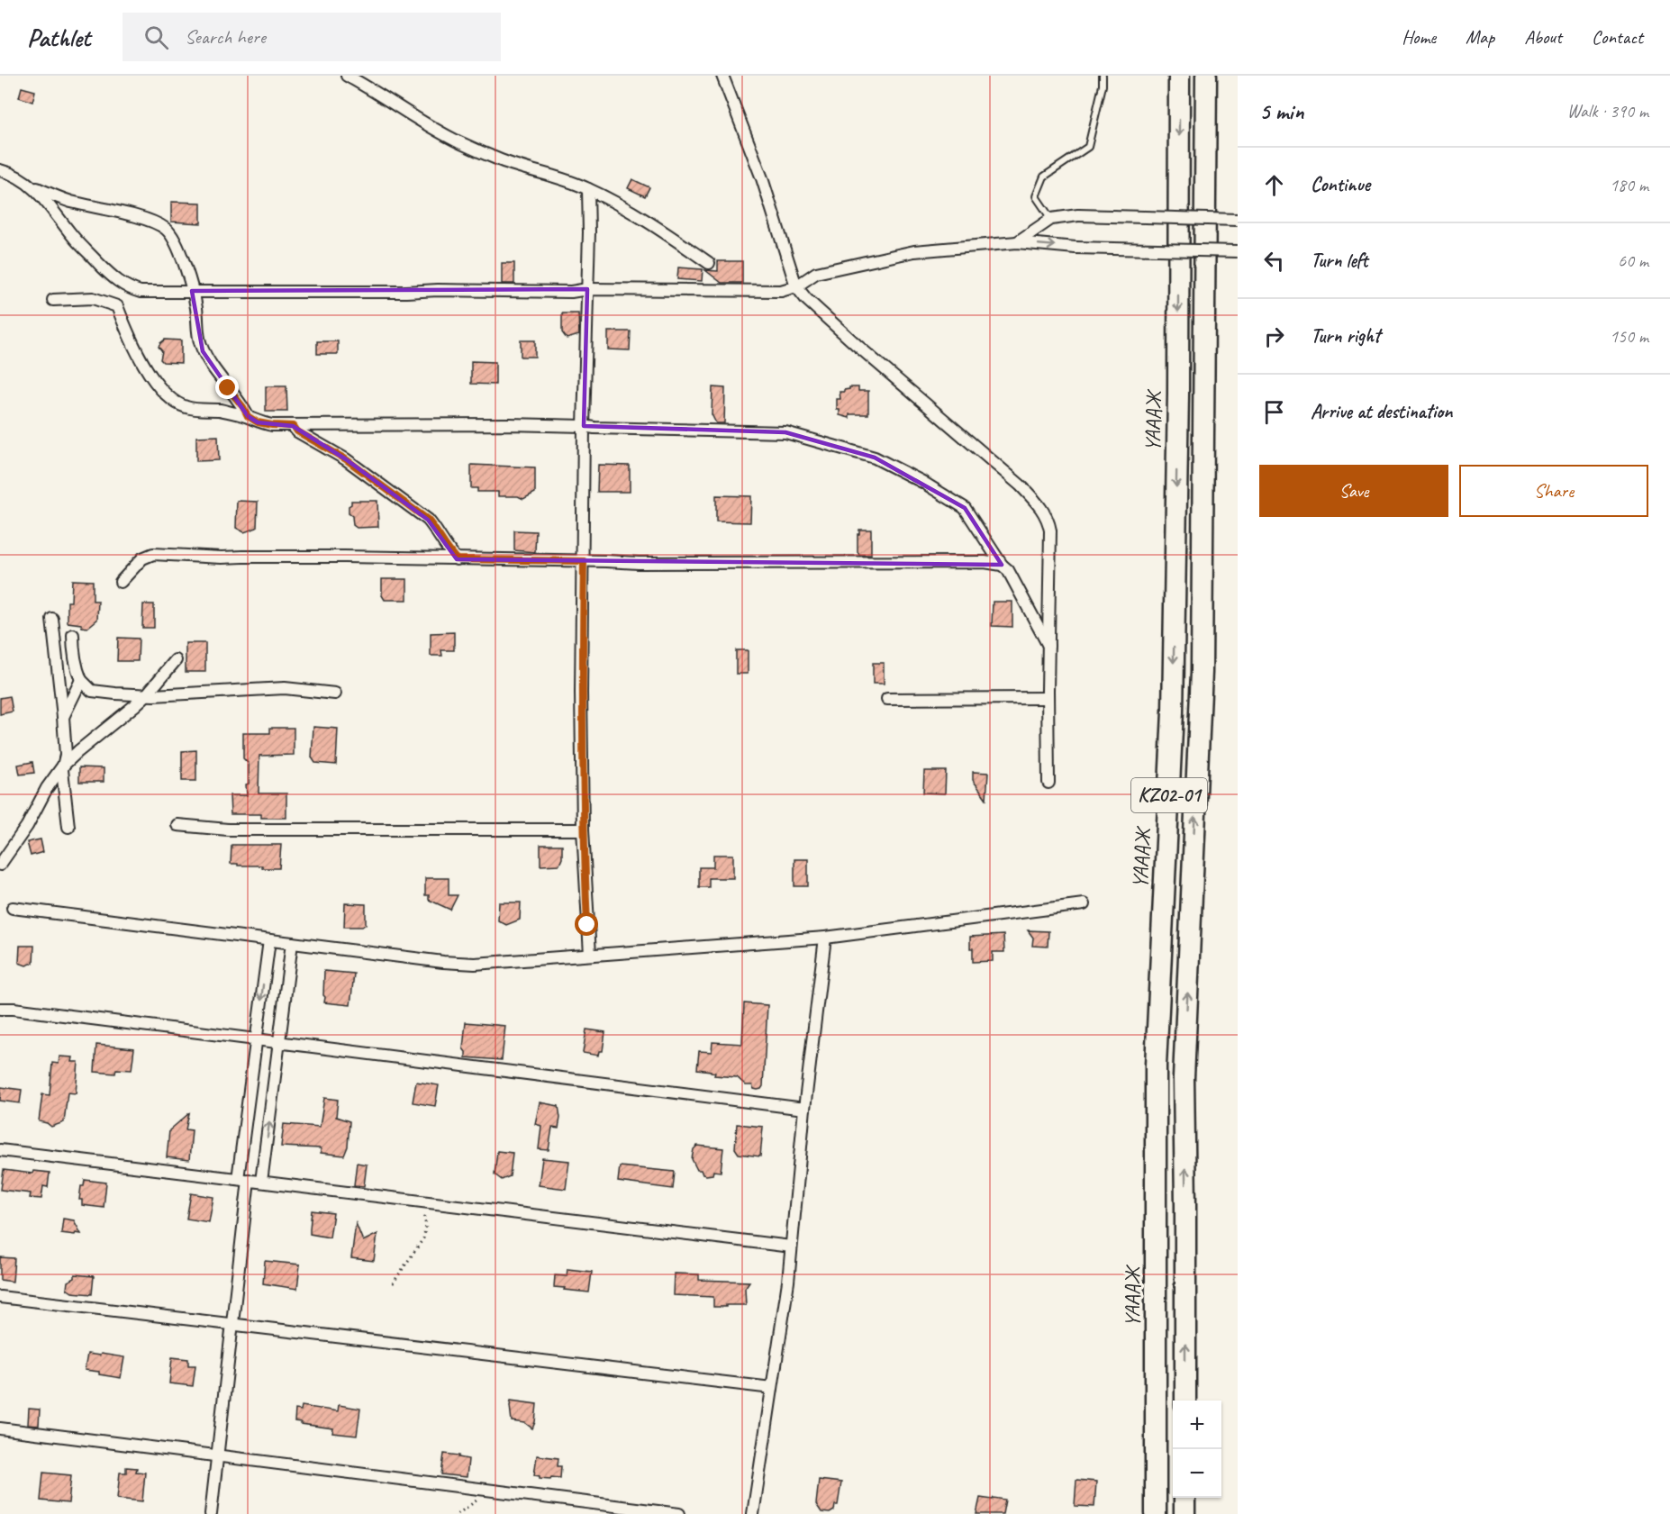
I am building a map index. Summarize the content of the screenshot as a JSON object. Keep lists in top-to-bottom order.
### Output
{
  "streets": {
    "highway": ["ҮАААЖ", "KZ02-01"]
  },
  "page": {
    "header": "Pathlet",
    "search": "Search here",
    "nav": [
      "Home",
      "Map",
      "About",
      "Contact"
    ],
    "heading": ["5 min", "Walk · 390 m"],
    "list": [
      ["Continue", "180 m"],
      ["Turn left", "60 m"],
      ["Turn right", "150 m"],
      "Arrive at destination"
    ],
    "buttons": ["Save", "Share"],
    "map_buttons": ["+", "−"]
  }
}
